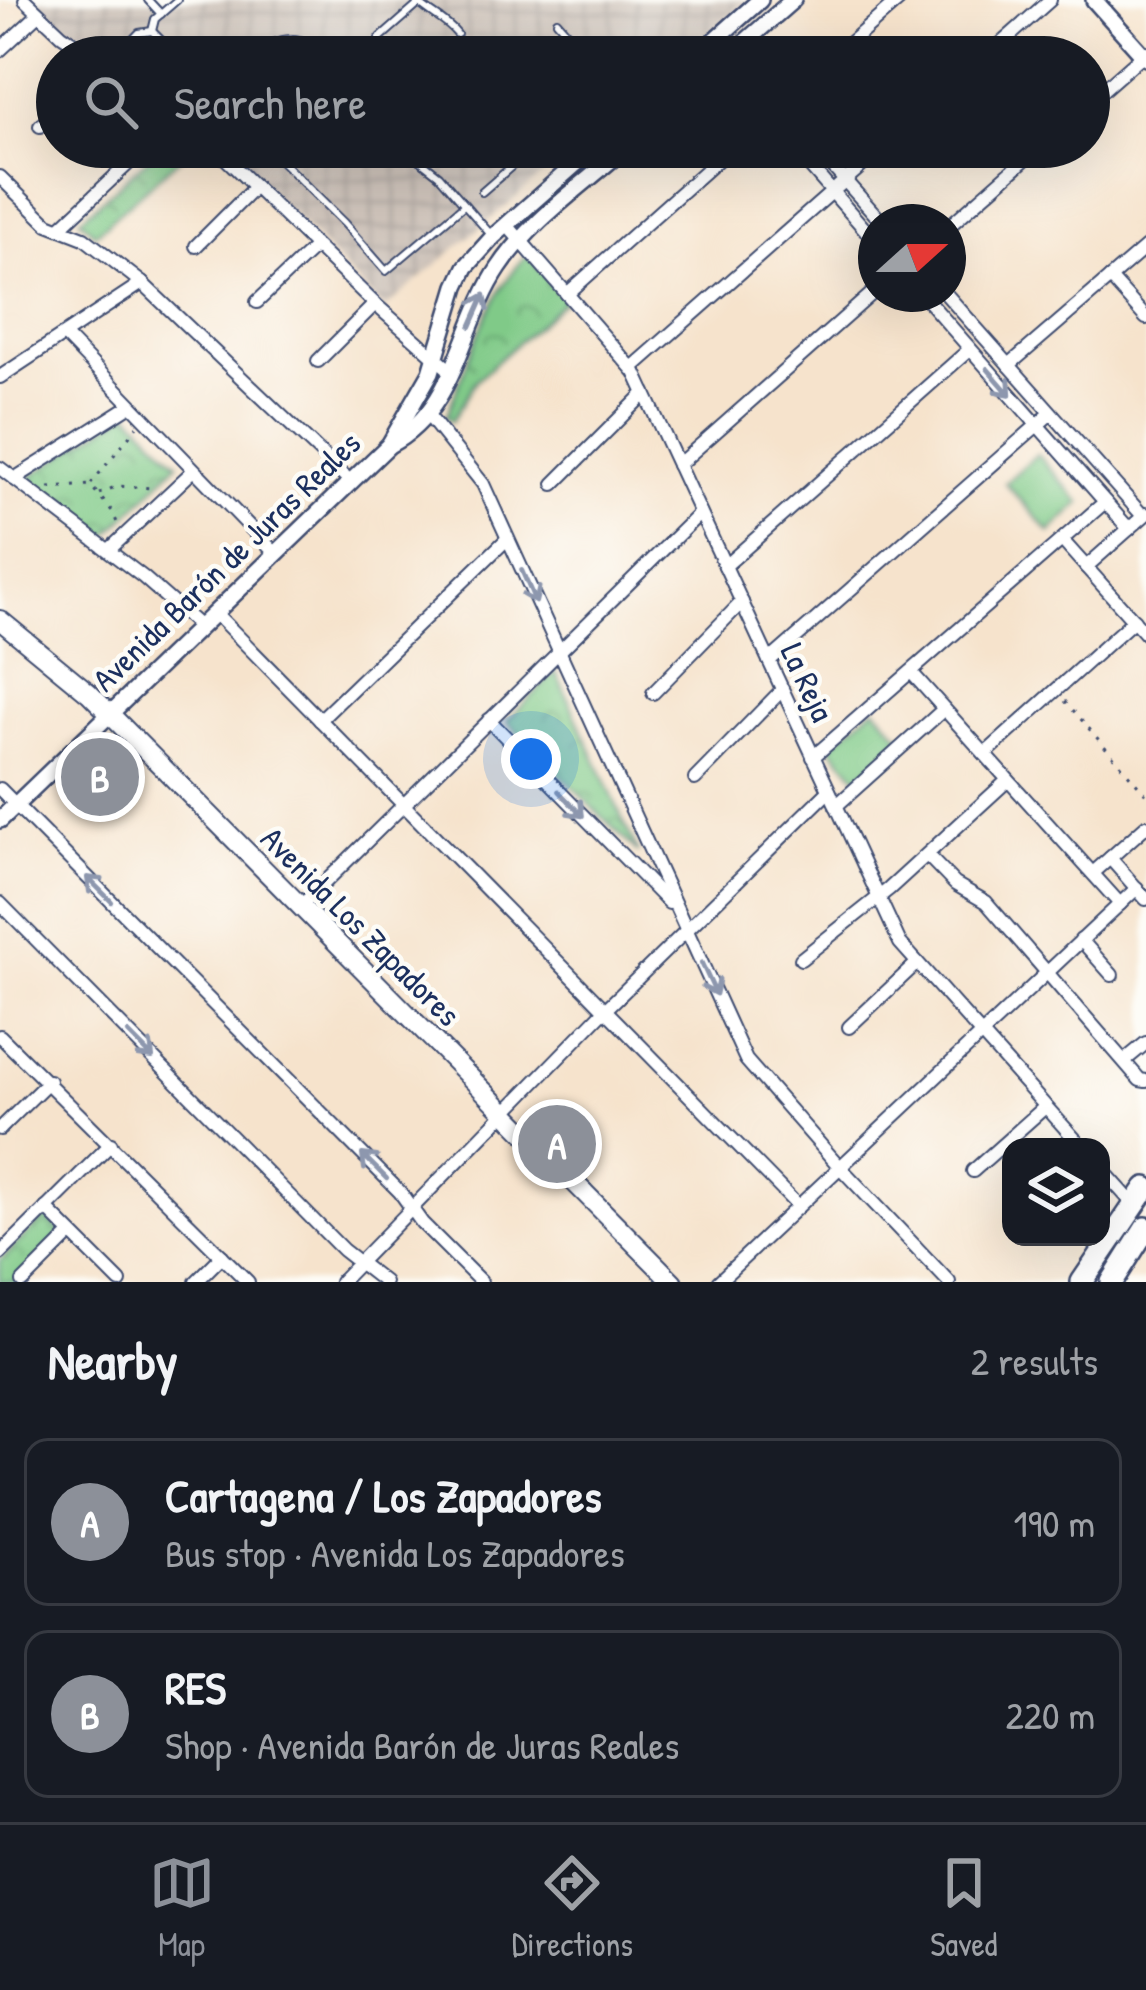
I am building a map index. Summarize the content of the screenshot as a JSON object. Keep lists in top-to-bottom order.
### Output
{
  "streets": {
    "main road": ["Avenida Los Zapadores"],
    "street": ["Avenida Barón de Juras Reales", "La Reja"]
  },
  "crossings": [
    ["Avenida Barón de Juras Reales", "La Reja"],
    ["Avenida Barón de Juras Reales", "Avenida Los Zapadores"]
  ],
  "north": "right",
  "page": {
    "search": "Search here",
    "pins": ["B", "A"],
    "heading": ["Nearby", "2 results"],
    "list": [
      {
        "mark": "A",
        "name": "Cartagena / Los Zapadores",
        "note": "Bus stop · Avenida Los Zapadores",
        "value": "190 m"
      },
      {
        "mark": "B",
        "name": "RES",
        "note": "Shop · Avenida Barón de Juras Reales",
        "value": "220 m"
      }
    ],
    "nav": ["Map", "Directions", "Saved"]
  }
}
